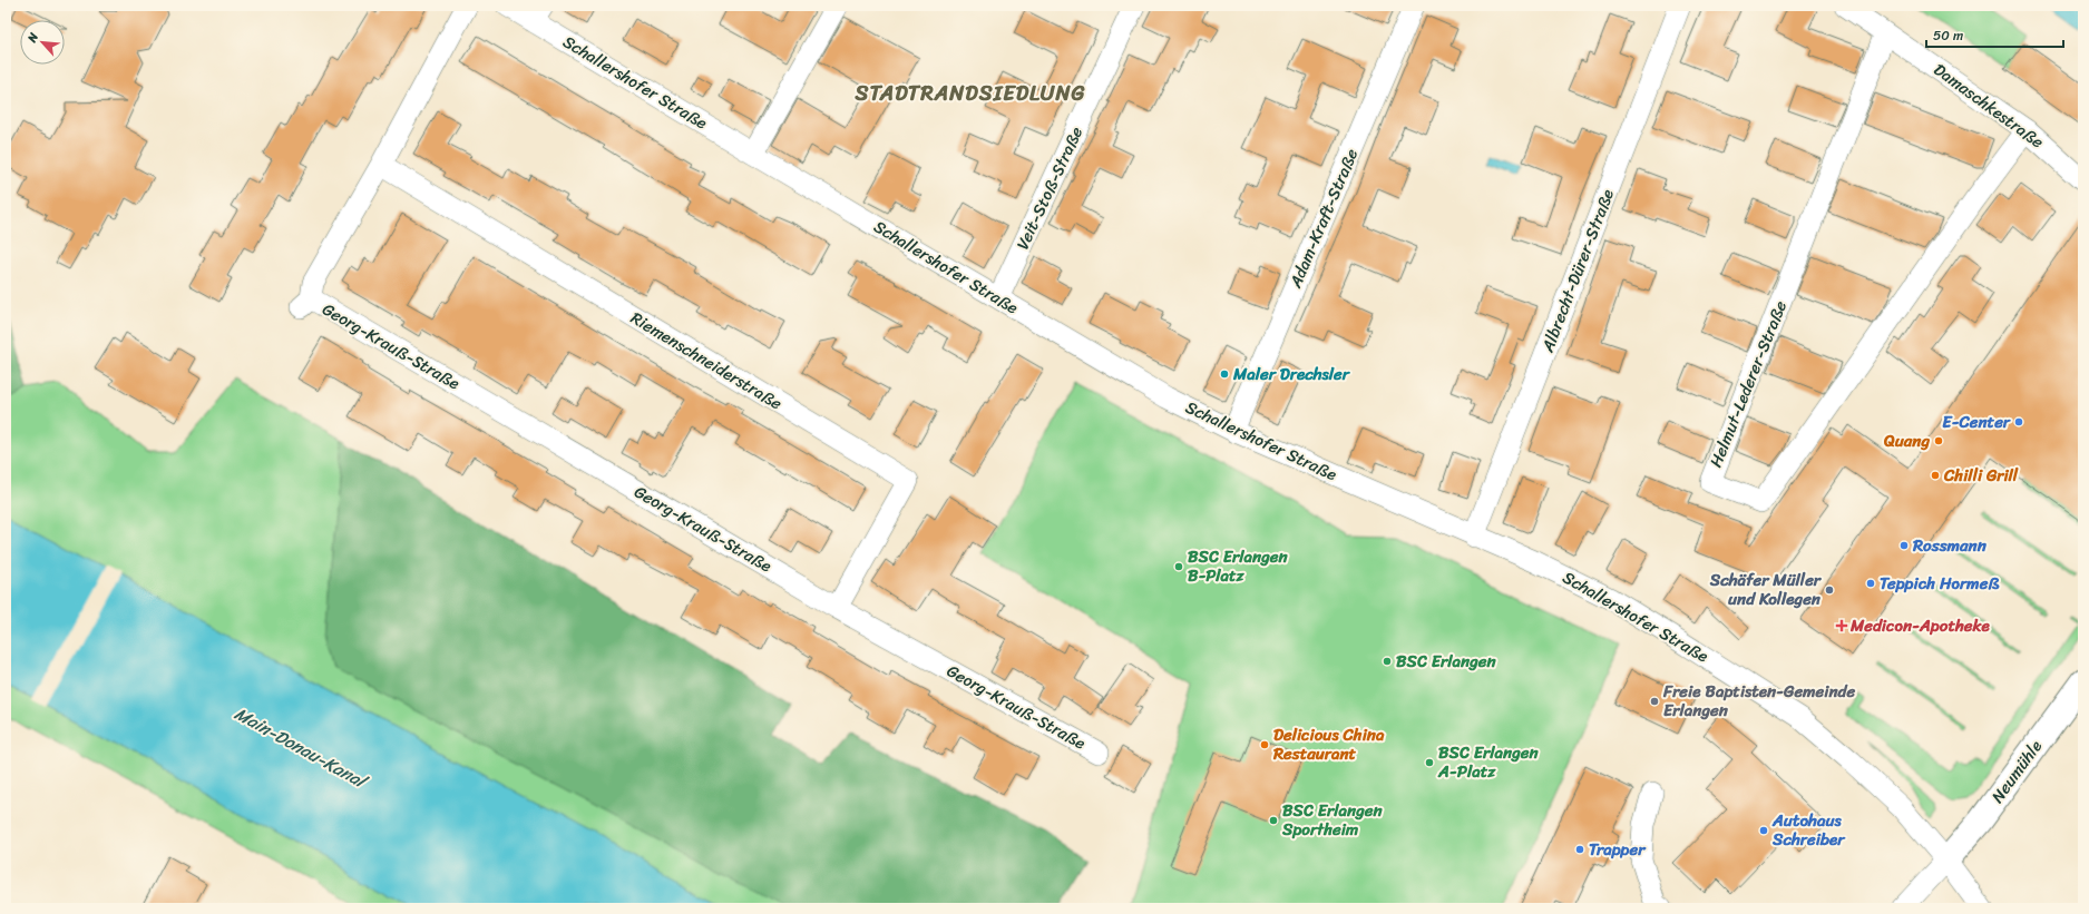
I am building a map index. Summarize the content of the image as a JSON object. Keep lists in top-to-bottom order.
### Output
{
  "streets": {
    "main road": ["Neumühle"],
    "street": [
      "Schallershofer Straße",
      "Damaschkestraße",
      "Veit-Stoß-Straße",
      "Adam-Kraft-Straße",
      "Albrecht-Dürer-Straße",
      "Georg-Krauß-Straße",
      "Riemenschneiderstraße",
      "Helmut-Lederer-Straße"
    ]
  },
  "crossings": [
    ["Schallershofer Straße", "Veit-Stoß-Straße"],
    ["Schallershofer Straße", "Adam-Kraft-Straße"],
    ["Schallershofer Straße", "Albrecht-Dürer-Straße"],
    ["Schallershofer Straße", "Neumühle"],
    ["Damaschkestraße", "Helmut-Lederer-Straße"],
    ["Georg-Krauß-Straße", "Riemenschneiderstraße"]
  ],
  "districts": ["STADTRANDSIEDLUNG"],
  "water": ["Main-Donau-Kanal"],
  "places": {
    "other": [
      "Maler Drechsler",
      "E-Center",
      "Quang",
      "Chilli Grill",
      "Rossmann",
      "BSC Erlangen B-Platz",
      "Teppich Hormeß",
      "Schäfer Müller und Kollegen",
      "BSC Erlangen",
      "Freie Baptisten-Gemeinde Erlangen",
      "Delicious China Restaurant",
      "BSC Erlangen A-Platz",
      "BSC Erlangen Sportheim",
      "Autohaus Schreiber",
      "Trapper"
    ],
    "health": ["Medicon-Apotheke"]
  },
  "scale_bar": "50 m",
  "north": "top left"
}
